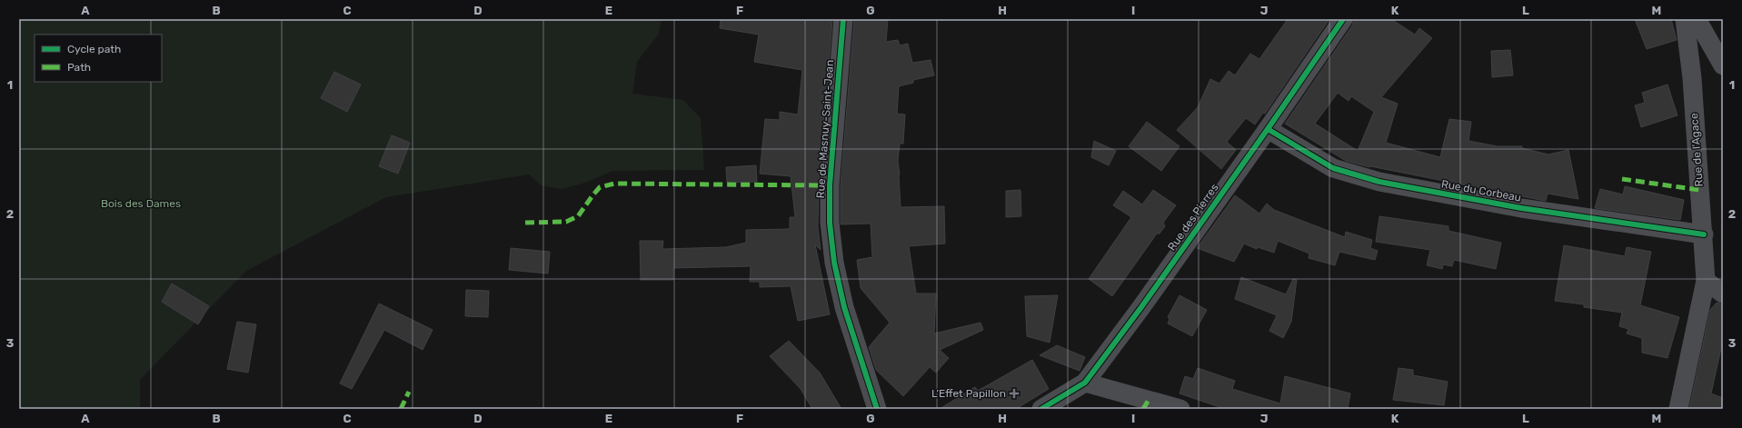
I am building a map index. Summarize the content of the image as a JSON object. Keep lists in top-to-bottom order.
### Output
{
  "streets": {
    "street": [
      "Rue de Masnuy-Saint-Jean",
      "Rue de l'Agace",
      "Rue du Corbeau",
      "Rue des Pierres"
    ]
  },
  "crossings": [
    ["Rue de l'Agace", "Rue du Corbeau"],
    ["Rue du Corbeau", "Rue des Pierres"]
  ],
  "parks": ["Bois des Dames"],
  "places": {
    "health": ["L’Effet Papillon"]
  },
  "legend": ["Cycle path", "Path"],
  "grid": {
    "columns": [
      "A",
      "B",
      "C",
      "D",
      "E",
      "F",
      "G",
      "H",
      "I",
      "J",
      "K",
      "L",
      "M"
    ],
    "rows": ["1", "2", "3"]
  }
}
